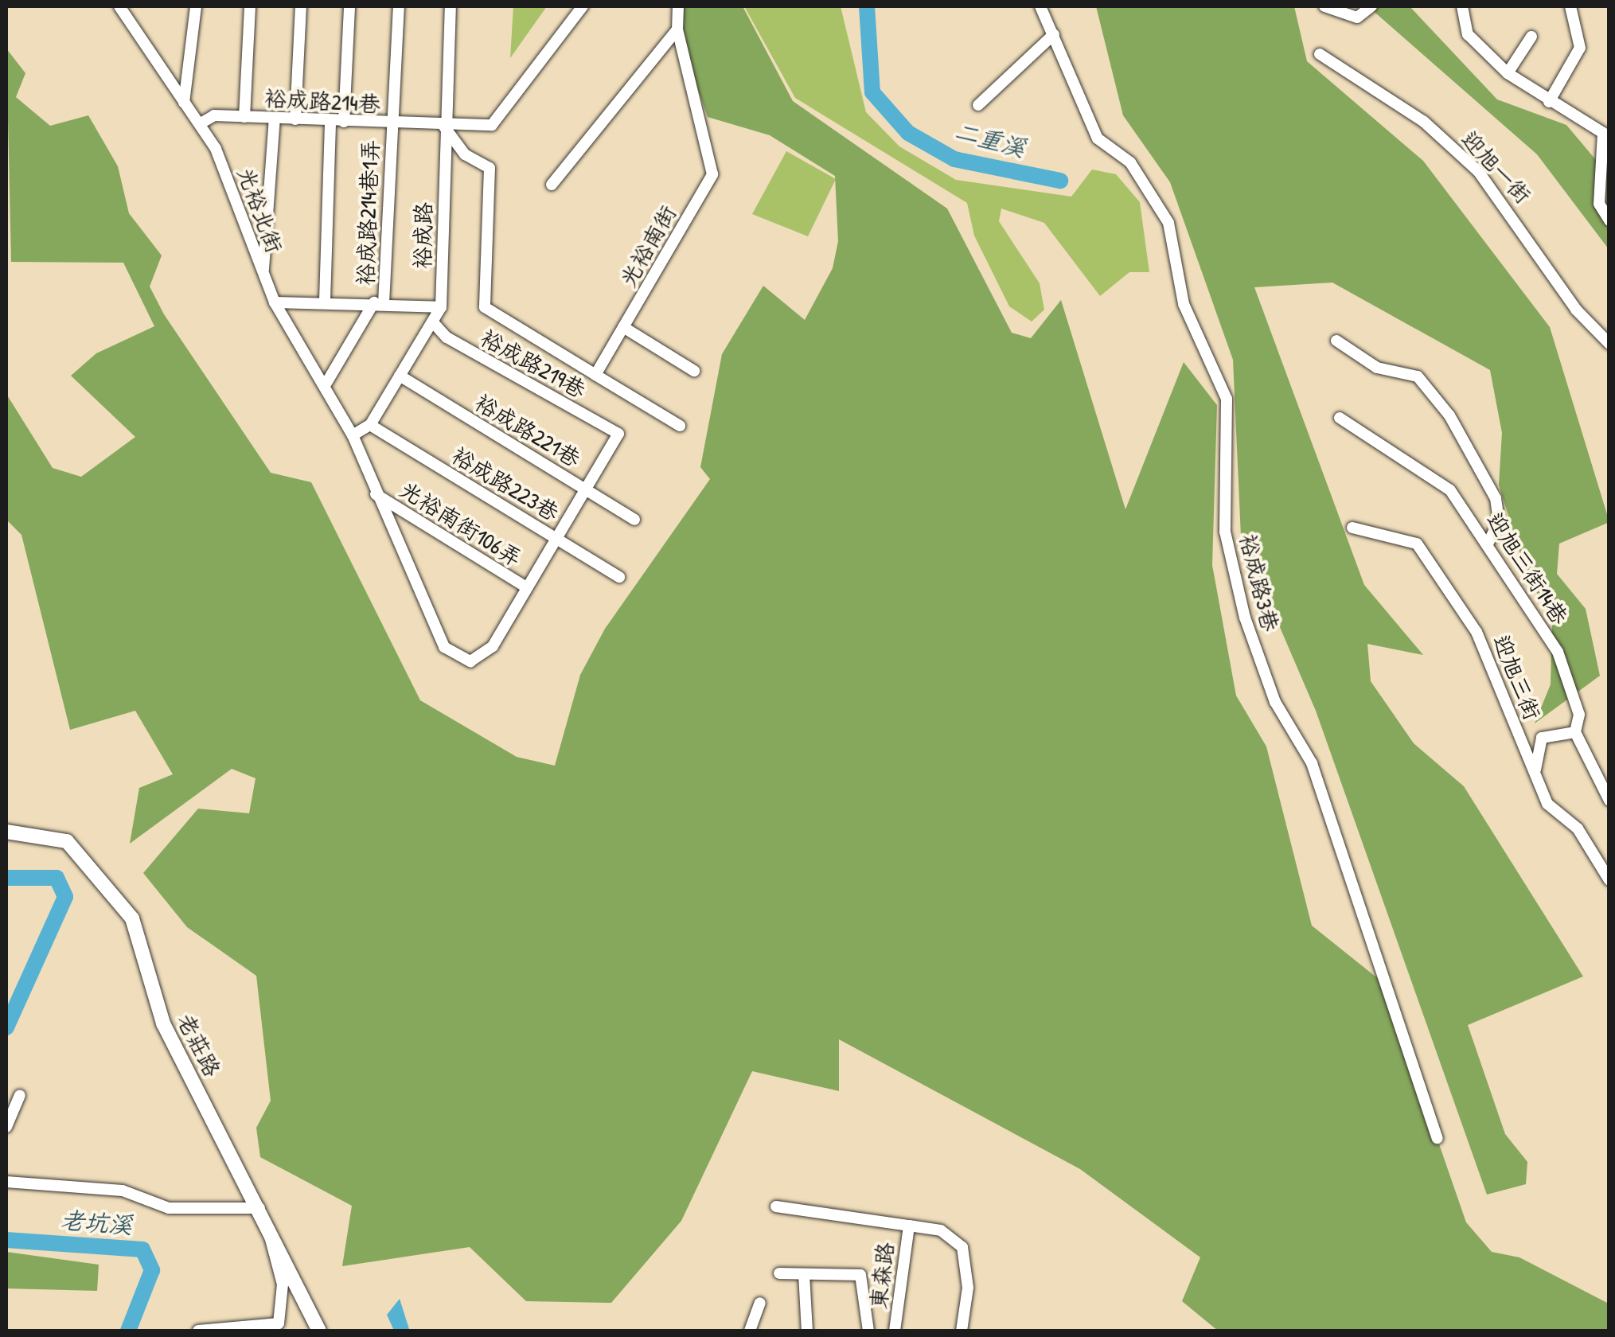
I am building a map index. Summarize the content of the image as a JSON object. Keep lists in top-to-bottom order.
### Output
{
  "streets": {
    "street": [
      "裕成路214巷",
      "迎旭一街",
      "光裕北街",
      "裕成路214巷1弄",
      "裕成路",
      "光裕南街",
      "裕成路219巷",
      "裕成路221巷",
      "裕成路223巷",
      "光裕南街106弄",
      "迎旭三街14巷",
      "裕成路3巷",
      "迎旭三街",
      "老莊路",
      "東森路"
    ]
  },
  "crossings": [
    ["裕成路214巷", "光裕北街"],
    ["裕成路214巷", "裕成路214巷1弄"],
    ["裕成路214巷", "裕成路"],
    ["光裕北街", "裕成路"],
    ["裕成路", "裕成路219巷"],
    ["裕成路", "裕成路221巷"],
    ["裕成路", "裕成路223巷"],
    ["裕成路219巷", "裕成路221巷"]
  ],
  "water": ["二重溪", "老坑溪"]
}
